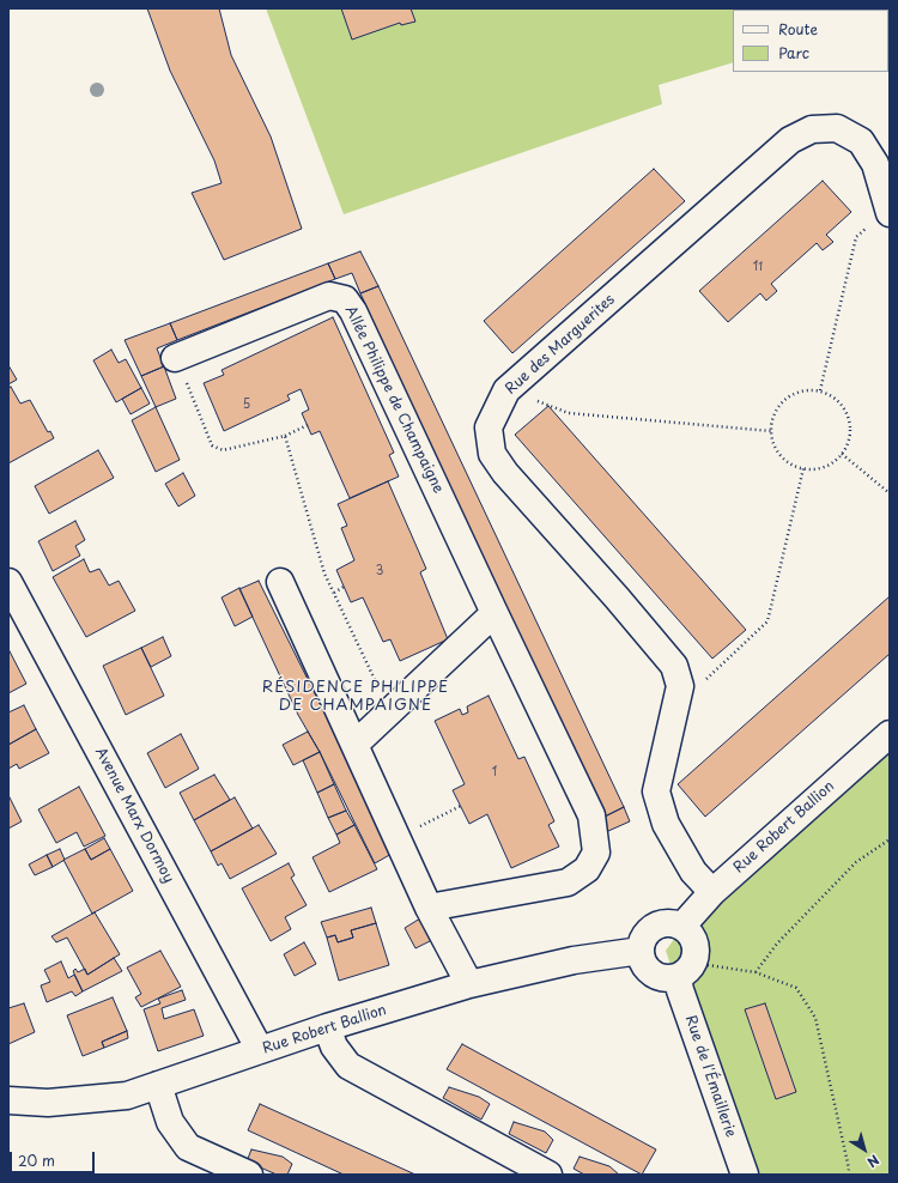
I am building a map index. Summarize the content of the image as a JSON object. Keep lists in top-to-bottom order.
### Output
{
  "streets": {
    "street": [
      "Rue des Marguerites",
      "Allée Philippe de Champaigne",
      "Avenue Marx Dormoy",
      "Rue Robert Ballion",
      "Rue de l'Émaillerie"
    ]
  },
  "crossings": [
    ["Avenue Marx Dormoy", "Rue Robert Ballion"],
    ["Rue Robert Ballion", "Rue de l'Émaillerie"]
  ],
  "districts": ["RÉSIDENCE PHILIPPE DE CHAMPAIGNE"],
  "house_numbers": [
    "11",
    "5",
    "3",
    "1"
  ],
  "legend": ["Route", "Parc"],
  "scale_bar": "20 m",
  "north": "bottom right"
}
